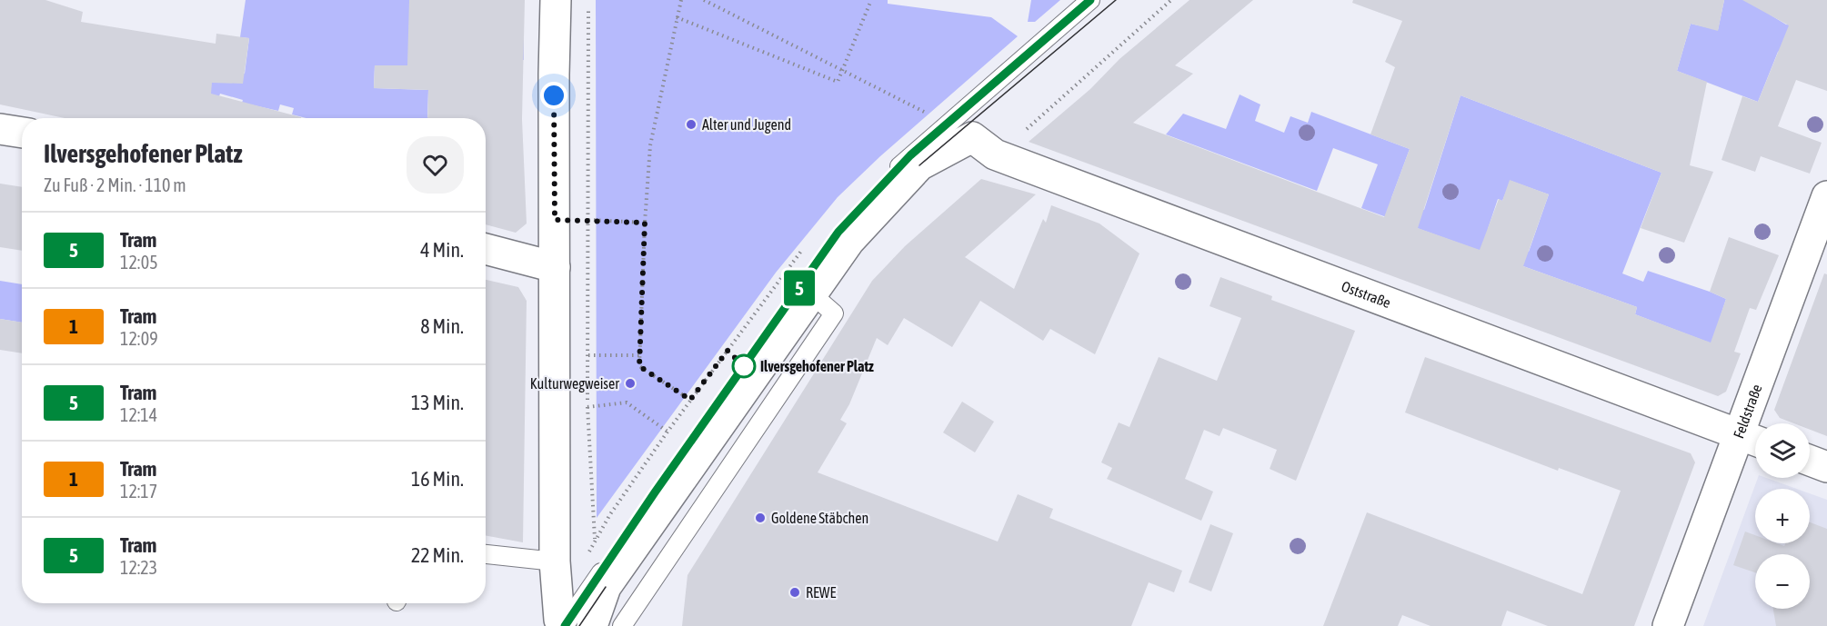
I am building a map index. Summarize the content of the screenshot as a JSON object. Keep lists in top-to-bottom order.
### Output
{
  "streets": {
    "street": ["Oststraße", "Feldstraße"]
  },
  "crossings": [
    ["Oststraße", "Feldstraße"]
  ],
  "places": [
    "Alter und Jugend",
    "Ilversgehofener Platz",
    "Kulturwegweiser",
    "Goldene Stäbchen",
    "REWE"
  ],
  "lines": ["tram line 5"],
  "page": {
    "on_map": "5",
    "heading": ["Ilversgehofener Platz", "Zu Fuß · 2 Min. · 110 m"],
    "list": [
      {
        "mark": "5",
        "name": "Tram",
        "note": "12:05",
        "value": "4 Min."
      },
      {
        "mark": "1",
        "name": "Tram",
        "note": "12:09",
        "value": "8 Min."
      },
      {
        "mark": "5",
        "name": "Tram",
        "note": "12:14",
        "value": "13 Min."
      },
      {
        "mark": "1",
        "name": "Tram",
        "note": "12:17",
        "value": "16 Min."
      },
      {
        "mark": "5",
        "name": "Tram",
        "note": "12:23",
        "value": "22 Min."
      }
    ],
    "map_buttons": ["+", "−"]
  }
}
